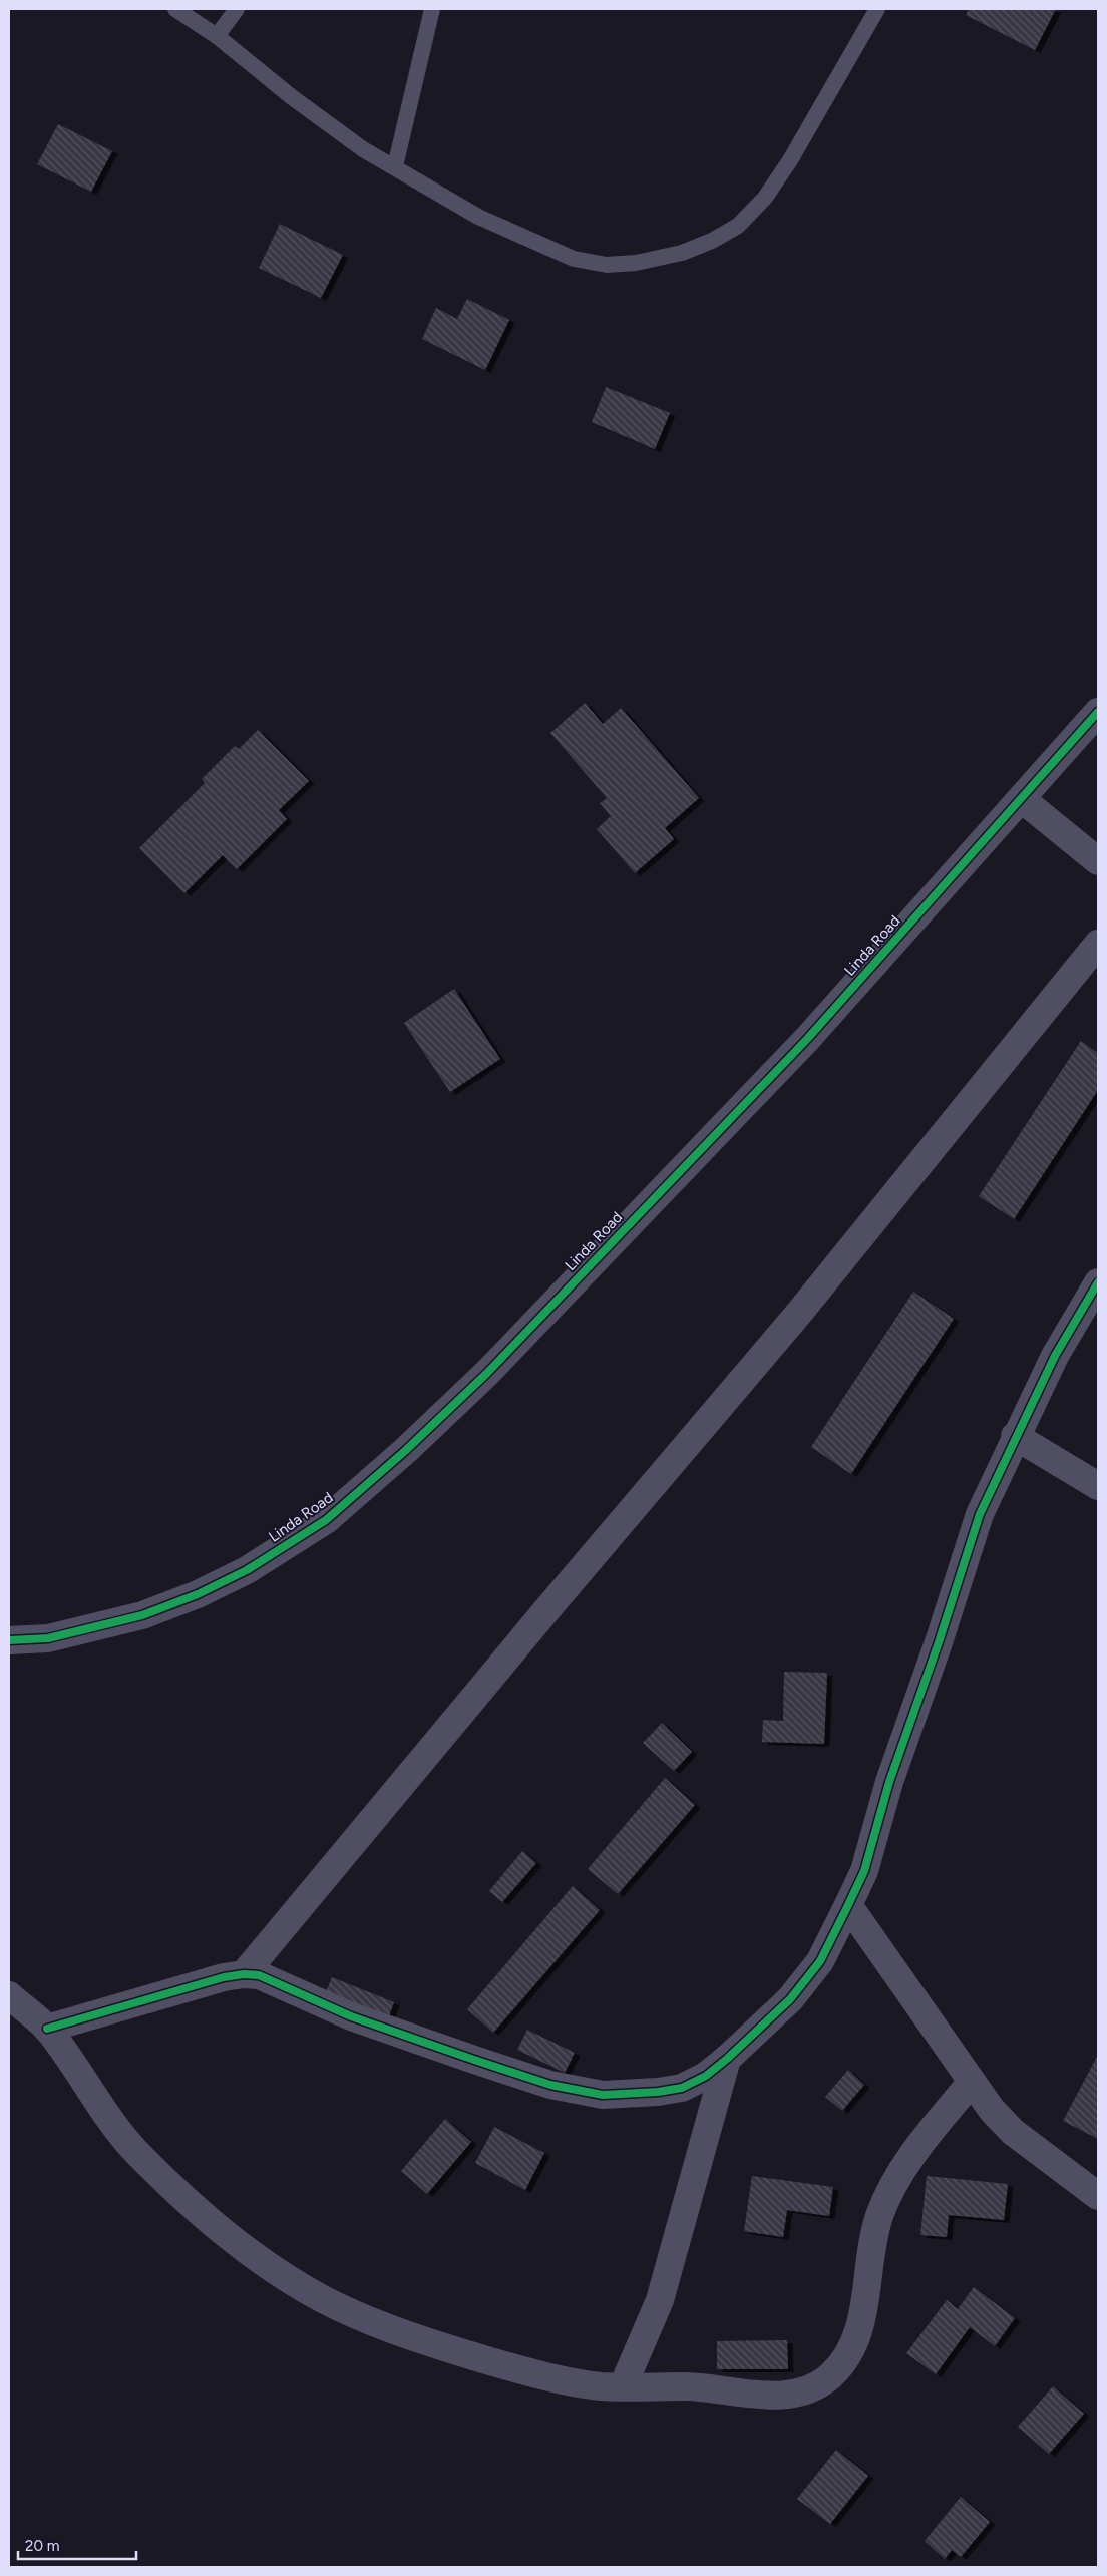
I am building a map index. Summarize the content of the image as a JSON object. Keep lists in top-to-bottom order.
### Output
{
  "streets": {
    "street": ["Linda Road"]
  },
  "scale_bar": "20 m"
}
